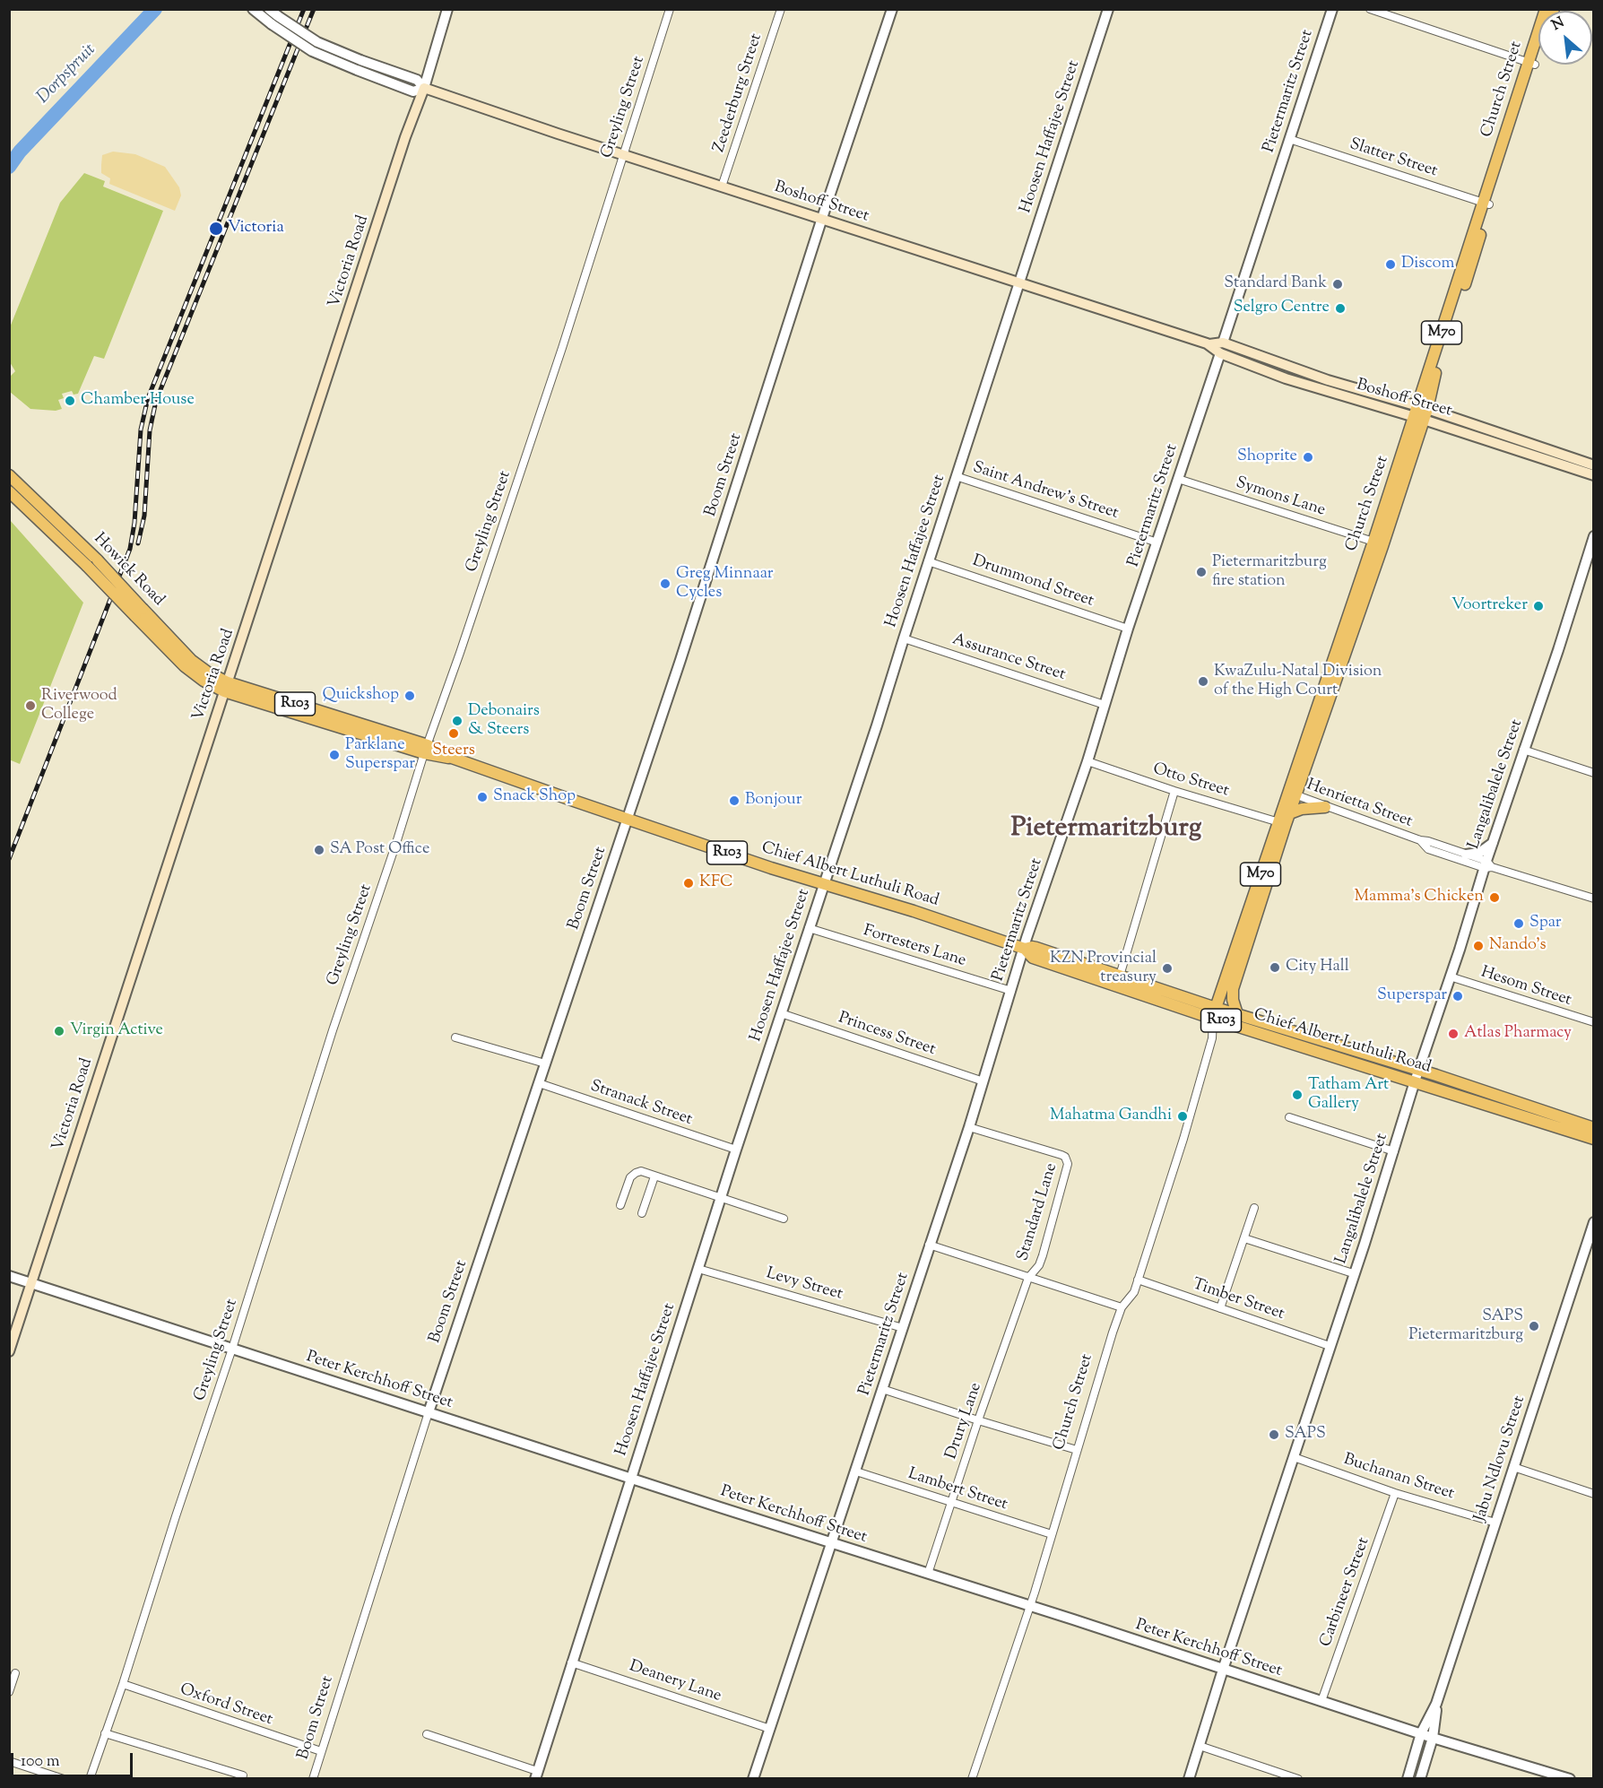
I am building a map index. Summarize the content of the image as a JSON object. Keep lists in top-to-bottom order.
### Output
{
  "streets": {
    "main road": [
      "Church Street",
      "Boshoff Street",
      "Victoria Road",
      "M70",
      "Howick Road",
      "R103",
      "Chief Albert Luthuli Road"
    ],
    "street": [
      "Pietermaritz Street",
      "Zeederburg Street",
      "Greyling Street",
      "Hoosen Haffajee Street",
      "Slatter Street",
      "Boom Street",
      "Saint Andrew's Street",
      "Symons Lane",
      "Drummond Street",
      "Assurance Street",
      "Otto Street",
      "Langalibalele Street",
      "Henrietta Street",
      "Forresters Lane",
      "Hesom Street",
      "Princess Street",
      "Stranack Street",
      "Standard Lane",
      "Levy Street",
      "Timber Street",
      "Peter Kerchhoff Street",
      "Drury Lane",
      "Jabu Ndlovu Street",
      "Buchanan Street",
      "Lambert Street",
      "Carbineer Street",
      "Deanery Lane",
      "Oxford Street"
    ]
  },
  "crossings": [
    ["Church Street", "Slatter Street"],
    ["Church Street", "Boshoff Street"],
    ["Church Street", "Symons Lane"],
    ["Church Street", "Otto Street"],
    ["Church Street", "Henrietta Street"],
    ["Church Street", "Chief Albert Luthuli Road"],
    ["Church Street", "Timber Street"],
    ["Church Street", "Peter Kerchhoff Street"],
    ["Church Street", "Lambert Street"],
    ["Pietermaritz Street", "Slatter Street"],
    ["Pietermaritz Street", "Boshoff Street"],
    ["Pietermaritz Street", "Saint Andrew's Street"],
    ["Pietermaritz Street", "Symons Lane"],
    ["Pietermaritz Street", "Drummond Street"],
    ["Pietermaritz Street", "Assurance Street"],
    ["Pietermaritz Street", "Otto Street"],
    ["Pietermaritz Street", "Chief Albert Luthuli Road"],
    ["Pietermaritz Street", "Forresters Lane"],
    ["Pietermaritz Street", "Princess Street"],
    ["Pietermaritz Street", "Standard Lane"],
    ["Pietermaritz Street", "Levy Street"],
    ["Pietermaritz Street", "Peter Kerchhoff Street"],
    ["Pietermaritz Street", "Lambert Street"],
    ["Pietermaritz Street", "Deanery Lane"],
    ["Zeederburg Street", "Boshoff Street"],
    ["Greyling Street", "Boshoff Street"],
    ["Greyling Street", "Chief Albert Luthuli Road"],
    ["Greyling Street", "Peter Kerchhoff Street"],
    ["Greyling Street", "Oxford Street"],
    ["Hoosen Haffajee Street", "Boshoff Street"],
    ["Hoosen Haffajee Street", "Saint Andrew's Street"],
    ["Hoosen Haffajee Street", "Drummond Street"],
    ["Hoosen Haffajee Street", "Assurance Street"],
    ["Hoosen Haffajee Street", "Chief Albert Luthuli Road"],
    ["Hoosen Haffajee Street", "Forresters Lane"],
    ["Hoosen Haffajee Street", "Princess Street"],
    ["Hoosen Haffajee Street", "Stranack Street"],
    ["Hoosen Haffajee Street", "Levy Street"],
    ["Hoosen Haffajee Street", "Peter Kerchhoff Street"],
    ["Hoosen Haffajee Street", "Deanery Lane"],
    ["Boshoff Street", "Victoria Road"],
    ["Boshoff Street", "Boom Street"],
    ["Victoria Road", "Howick Road"],
    ["Victoria Road", "Chief Albert Luthuli Road"],
    ["Victoria Road", "Peter Kerchhoff Street"],
    ["Boom Street", "Chief Albert Luthuli Road"],
    ["Boom Street", "Stranack Street"],
    ["Boom Street", "Peter Kerchhoff Street"],
    ["Boom Street", "Oxford Street"],
    ["Howick Road", "Chief Albert Luthuli Road"],
    ["Langalibalele Street", "Henrietta Street"],
    ["Langalibalele Street", "Chief Albert Luthuli Road"],
    ["Langalibalele Street", "Hesom Street"],
    ["Langalibalele Street", "Timber Street"],
    ["Langalibalele Street", "Peter Kerchhoff Street"],
    ["Langalibalele Street", "Buchanan Street"],
    ["Standard Lane", "Drury Lane"],
    ["Peter Kerchhoff Street", "Drury Lane"],
    ["Peter Kerchhoff Street", "Jabu Ndlovu Street"],
    ["Peter Kerchhoff Street", "Carbineer Street"],
    ["Drury Lane", "Lambert Street"],
    ["Jabu Ndlovu Street", "Buchanan Street"],
    ["Buchanan Street", "Carbineer Street"]
  ],
  "districts": ["Pietermaritzburg"],
  "water": ["Dorpspruit"],
  "places": [
    "Victoria",
    "Discom",
    "Standard Bank",
    "Selgro Centre",
    "Chamber House",
    "Shoprite",
    "Pietermaritzburg fire station",
    "Greg Minnaar Cycles",
    "Voortreker",
    "KwaZulu-Natal Division of the High Court",
    "Quickshop",
    "Riverwood College",
    "Debonairs & Steers",
    "Steers",
    "Parklane Superspar",
    "Snack Shop",
    "Bonjour",
    "SA Post Office",
    "KFC",
    "Mamma's Chicken",
    "Spar",
    "Nando's",
    "City Hall",
    "KZN Provincial treasury",
    "Superspar",
    "Virgin Active",
    "Atlas Pharmacy",
    "Tatham Art Gallery",
    "Mahatma Gandhi",
    "SAPS Pietermaritzburg",
    "SAPS"
  ],
  "scale_bar": "100 m",
  "north": "top left"
}
